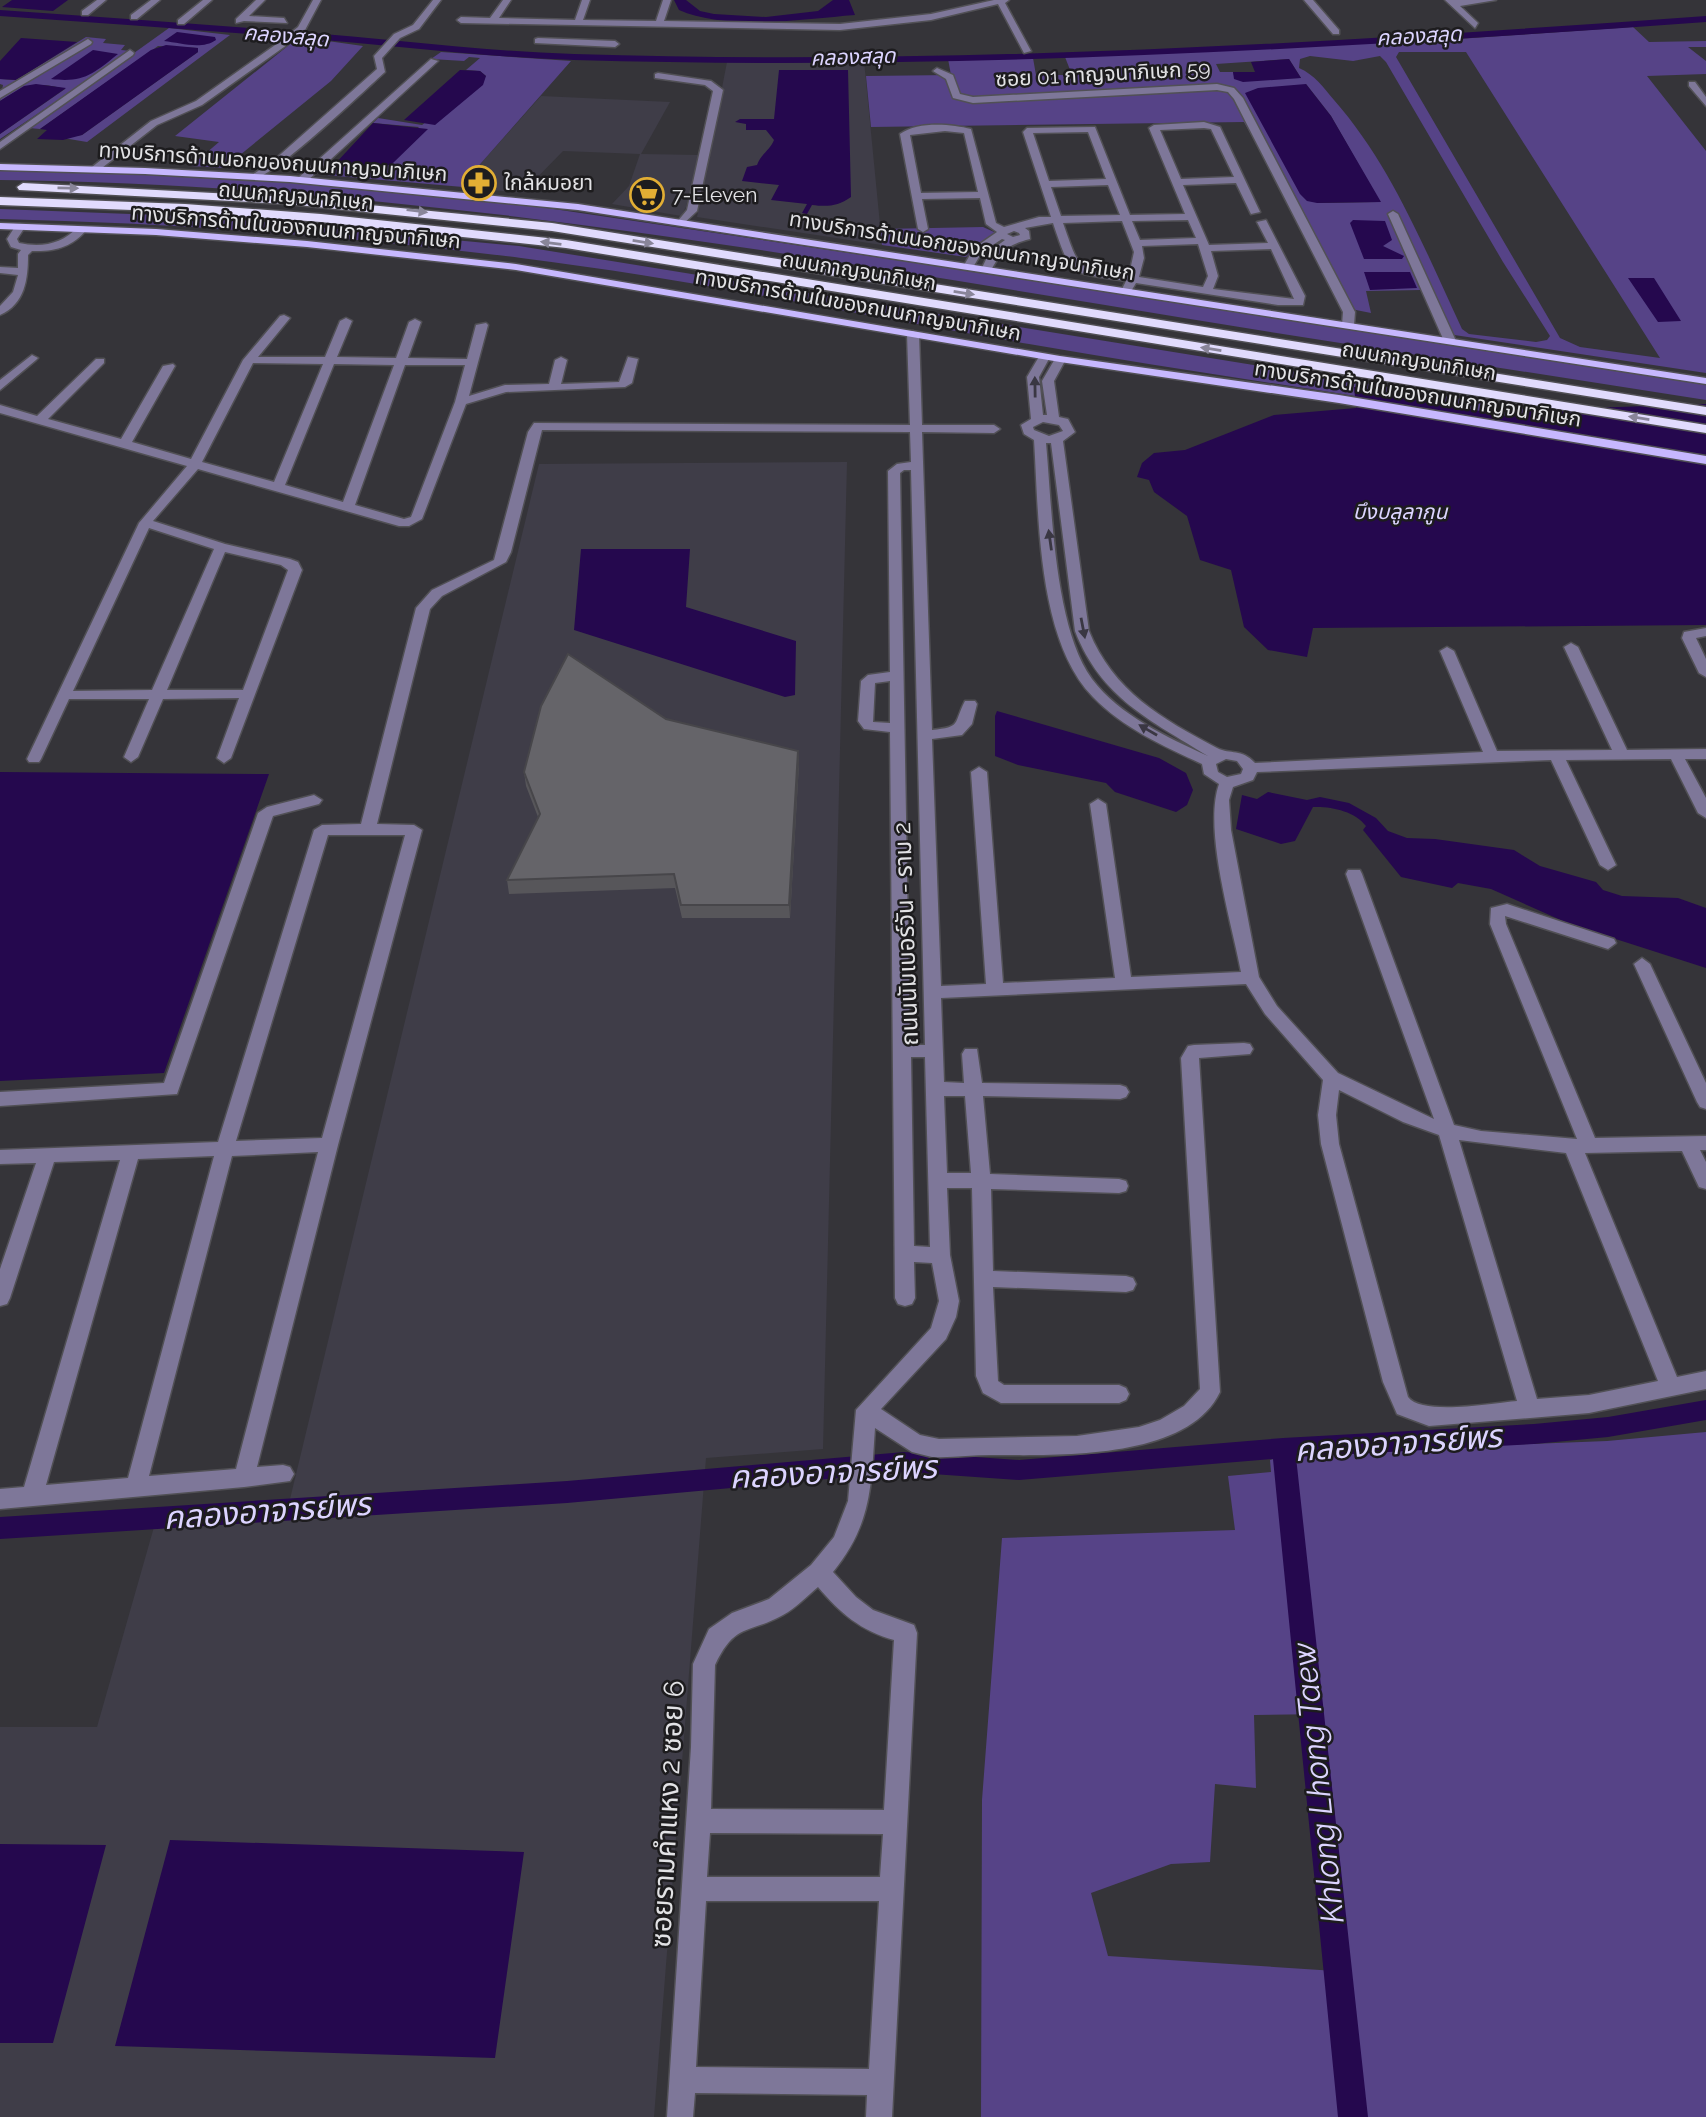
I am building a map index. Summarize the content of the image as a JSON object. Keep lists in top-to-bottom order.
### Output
{
  "streets": {
    "highway": ["ถนนกาญจนาภิเษก"],
    "main road": ["ทางบริการด้านนอกของถนนกาญจนาภิเษก", "ทางบริการด้านในของถนนกาญจนาภิเษก"],
    "street": ["ซอย 01 กาญจนาภิเษก 59", "ถนนนัมเบอร์วัน - ราม 2", "ซอยรามคำแหง 2 ซอย 6"]
  },
  "crossings": [
    ["ซอย 01 กาญจนาภิเษก 59", "ทางบริการด้านนอกของถนนกาญจนาภิเษก"],
    ["ทางบริการด้านในของถนนกาญจนาภิเษก", "ถนนนัมเบอร์วัน - ราม 2"],
    ["ถนนนัมเบอร์วัน - ราม 2", "ซอยรามคำแหง 2 ซอย 6"]
  ],
  "water": [
    "คลองสลุด",
    "บึงบลูลากูน",
    "คลองอาจารย์พร",
    "Khlong Lhong Taew"
  ],
  "places": {
    "pharmacy": ["ใกล้หมอยา"],
    "supermarket": ["7-Eleven"]
  }
}
